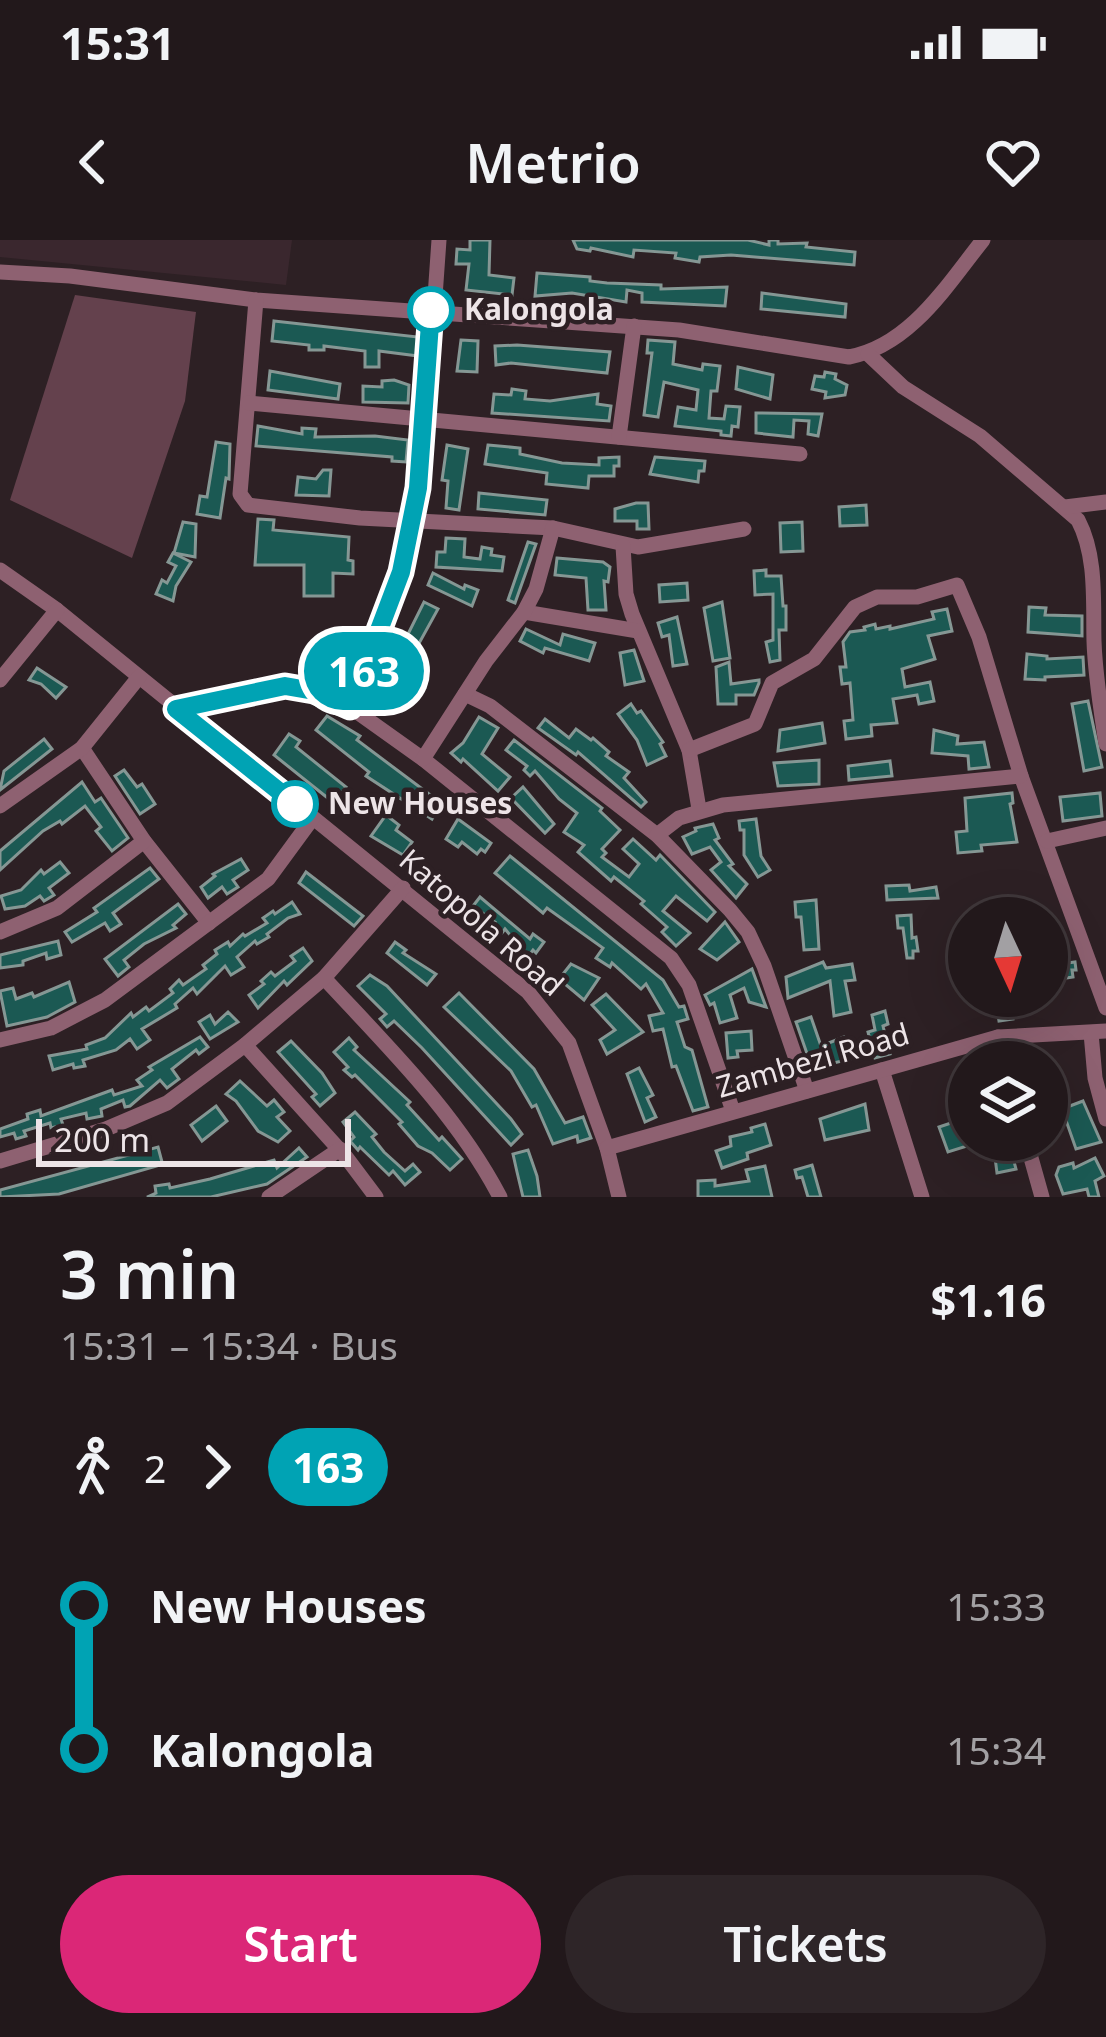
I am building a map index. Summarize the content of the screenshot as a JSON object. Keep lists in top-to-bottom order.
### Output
{
  "streets": {
    "street": ["Katopola Road", "Zambezi Road"]
  },
  "crossings": [
    ["Katopola Road", "Zambezi Road"]
  ],
  "places": ["Kalongola", "New Houses"],
  "lines": ["bus line 163"],
  "scale_bar": "200 m",
  "north": "bottom",
  "page": {
    "status": "15:31",
    "header": "Metrio",
    "on_map": "163",
    "scale": "200 m",
    "heading": ["3 min", "15:31 – 15:34 · Bus", "$1.16"],
    "legs": ["2", "163"],
    "list": [
      {
        "name": "New Houses",
        "value": "15:33"
      },
      {
        "name": "Kalongola",
        "value": "15:34"
      }
    ],
    "buttons": ["Start", "Tickets"]
  }
}
